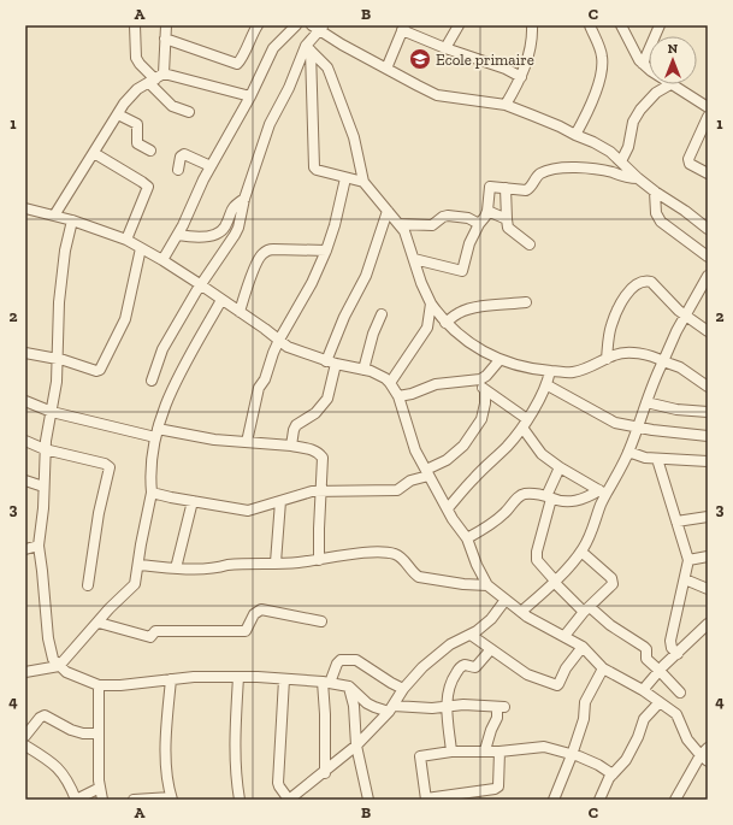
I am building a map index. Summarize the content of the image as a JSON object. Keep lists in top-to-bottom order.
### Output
{
  "places": {
    "school or university": ["Ecole primaire"]
  },
  "north": "top",
  "grid": {
    "columns": ["A", "B", "C"],
    "rows": [
      "1",
      "2",
      "3",
      "4"
    ]
  }
}
